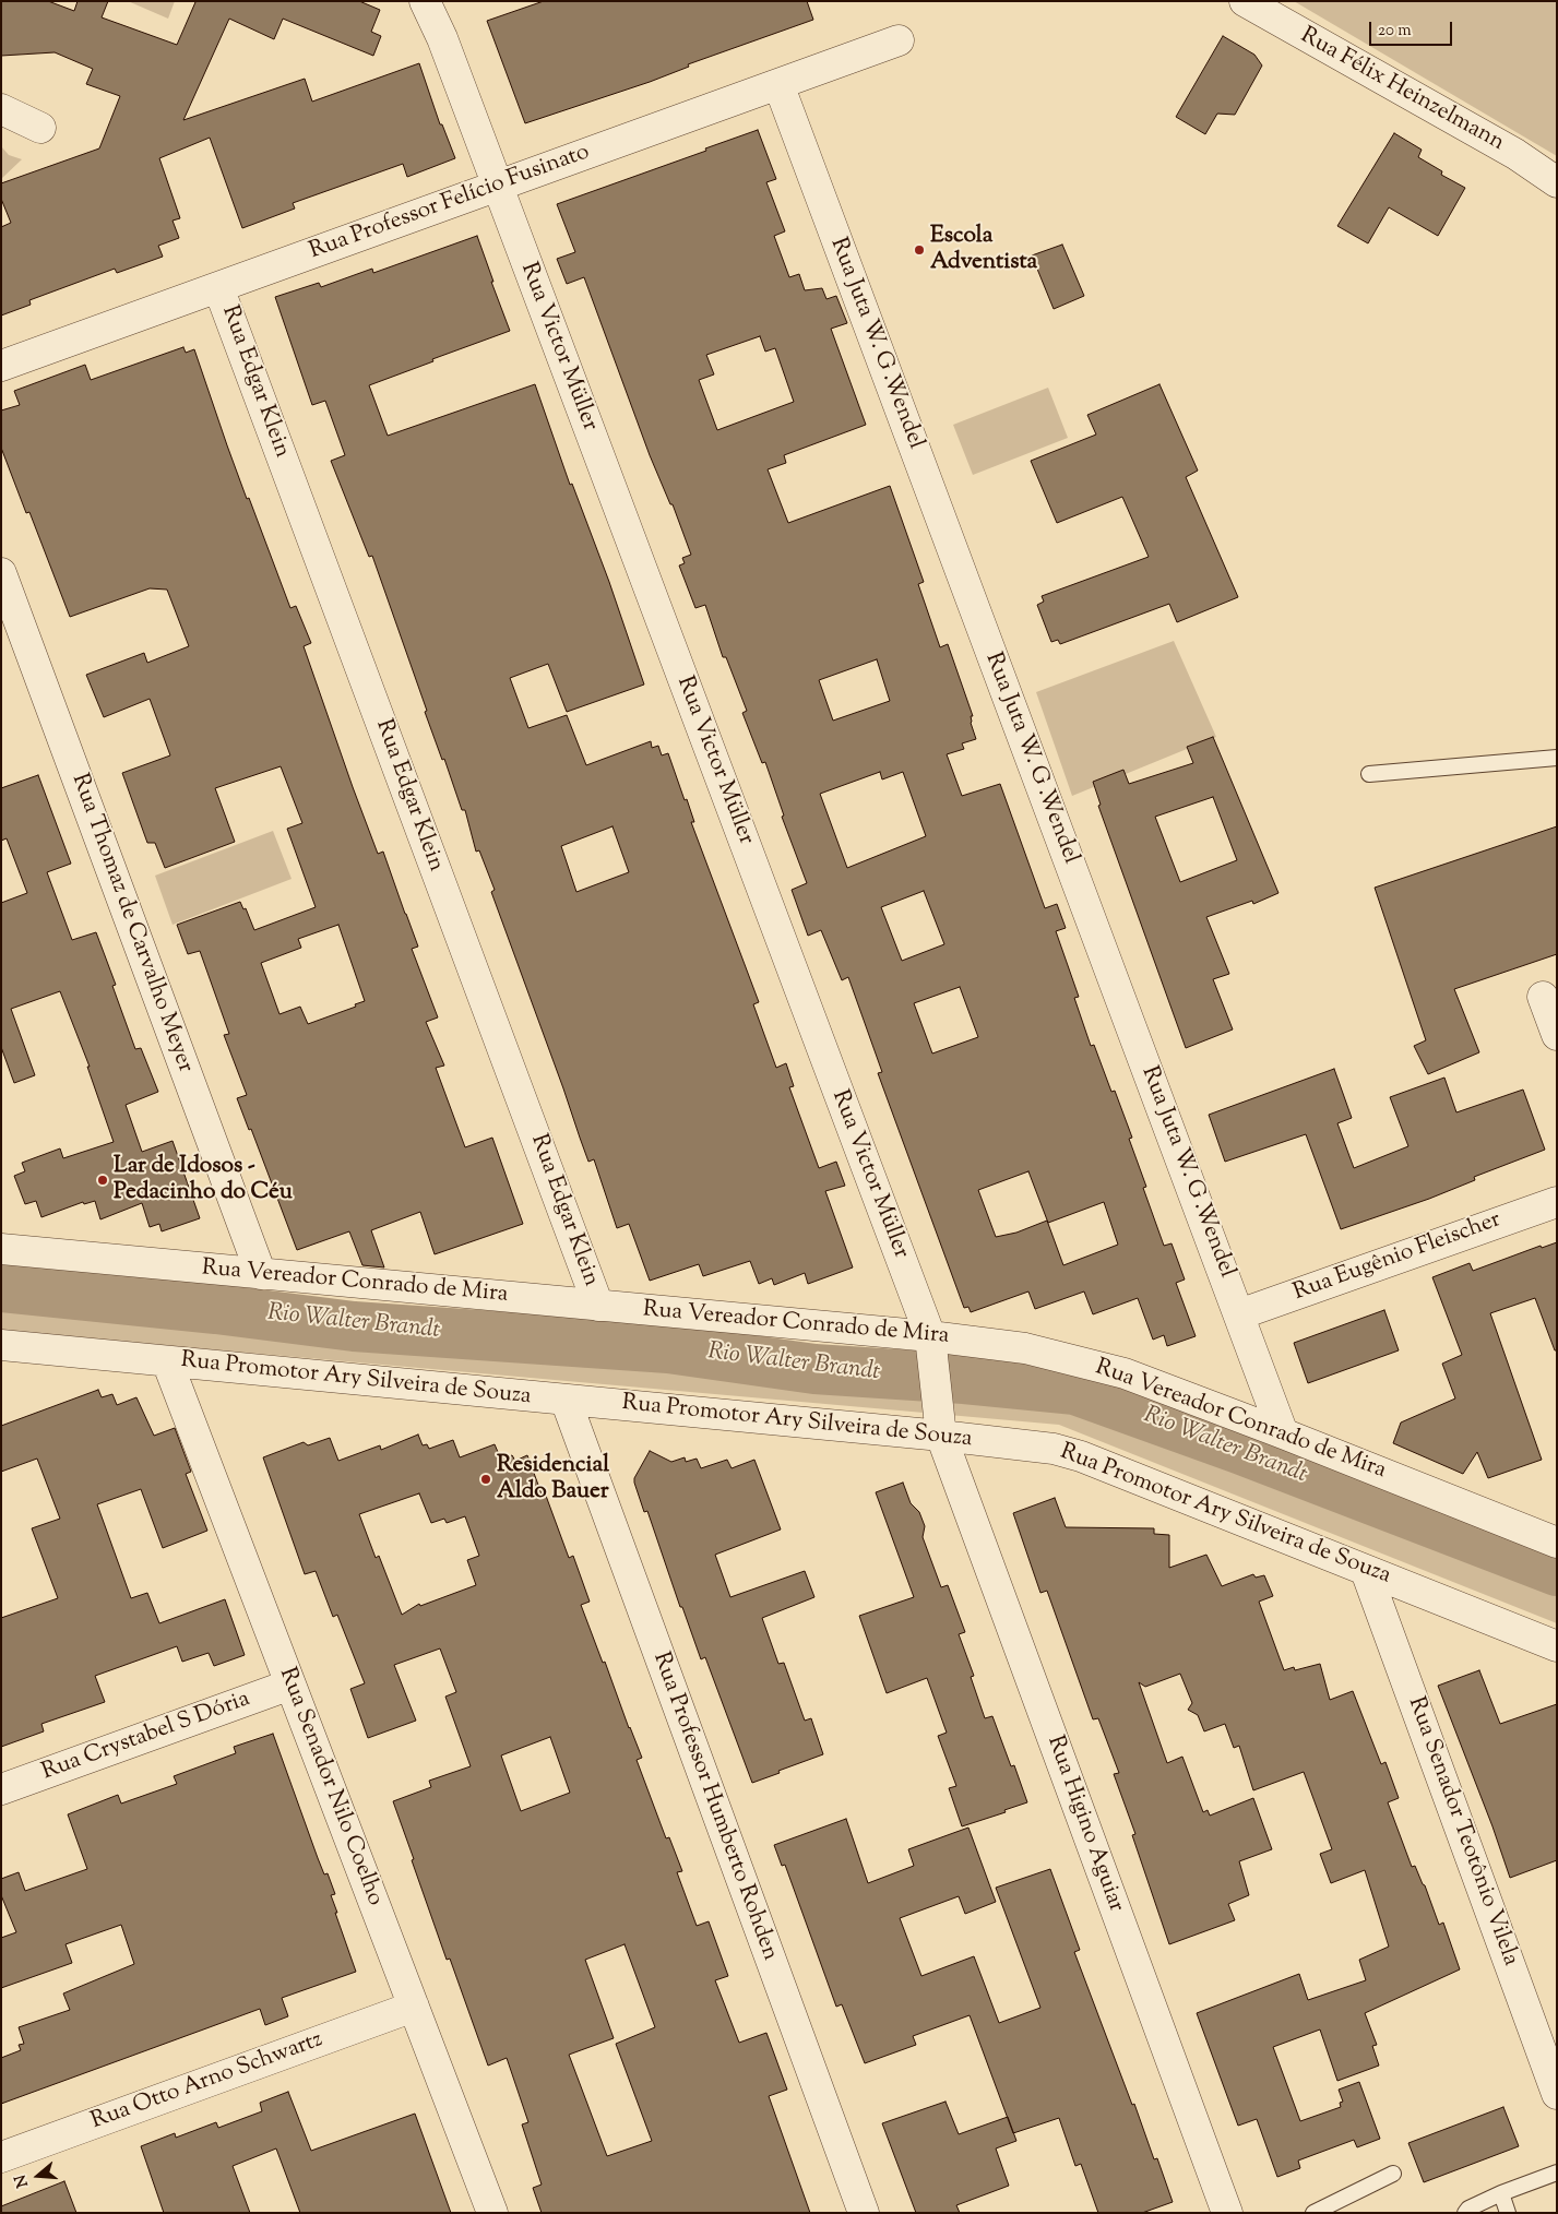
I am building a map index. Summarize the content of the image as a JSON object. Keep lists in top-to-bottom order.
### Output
{
  "streets": {
    "street": [
      "Rua Félix Heinzelmann",
      "Rua Professor Felício Fusinato",
      "Rua Juta W. G .Wendel",
      "Rua Victor Müller",
      "Rua Edgar Klein",
      "Rua Thomaz de Carvalho Meyer",
      "Rua Eugênio Fleischer",
      "Rua Vereador Conrado de Mira",
      "Rua Promotor Ary Silveira de Souza",
      "Rua Crystabel S Dória",
      "Rua Senador Nilo Coelho",
      "Rua Professor Humberto Rohden",
      "Rua Higino Aguiar",
      "Rua Senador Teotônio Vilela",
      "Rua Otto Arno Schwartz"
    ]
  },
  "crossings": [
    ["Rua Professor Felício Fusinato", "Rua Juta W. G .Wendel"],
    ["Rua Professor Felício Fusinato", "Rua Victor Müller"],
    ["Rua Professor Felício Fusinato", "Rua Edgar Klein"],
    ["Rua Juta W. G .Wendel", "Rua Eugênio Fleischer"],
    ["Rua Juta W. G .Wendel", "Rua Vereador Conrado de Mira"],
    ["Rua Victor Müller", "Rua Vereador Conrado de Mira"],
    ["Rua Victor Müller", "Rua Promotor Ary Silveira de Souza"],
    ["Rua Victor Müller", "Rua Higino Aguiar"],
    ["Rua Edgar Klein", "Rua Vereador Conrado de Mira"],
    ["Rua Thomaz de Carvalho Meyer", "Rua Vereador Conrado de Mira"],
    ["Rua Promotor Ary Silveira de Souza", "Rua Senador Nilo Coelho"],
    ["Rua Promotor Ary Silveira de Souza", "Rua Professor Humberto Rohden"],
    ["Rua Promotor Ary Silveira de Souza", "Rua Higino Aguiar"],
    ["Rua Promotor Ary Silveira de Souza", "Rua Senador Teotônio Vilela"],
    ["Rua Crystabel S Dória", "Rua Senador Nilo Coelho"],
    ["Rua Senador Nilo Coelho", "Rua Otto Arno Schwartz"]
  ],
  "water": ["Rio Walter Brandt"],
  "places": ["Escola Adventista", "Lar de Idosos - Pedacinho do Céu", "Residencial Aldo Bauer"],
  "scale_bar": "20 m",
  "north": "left"
}
